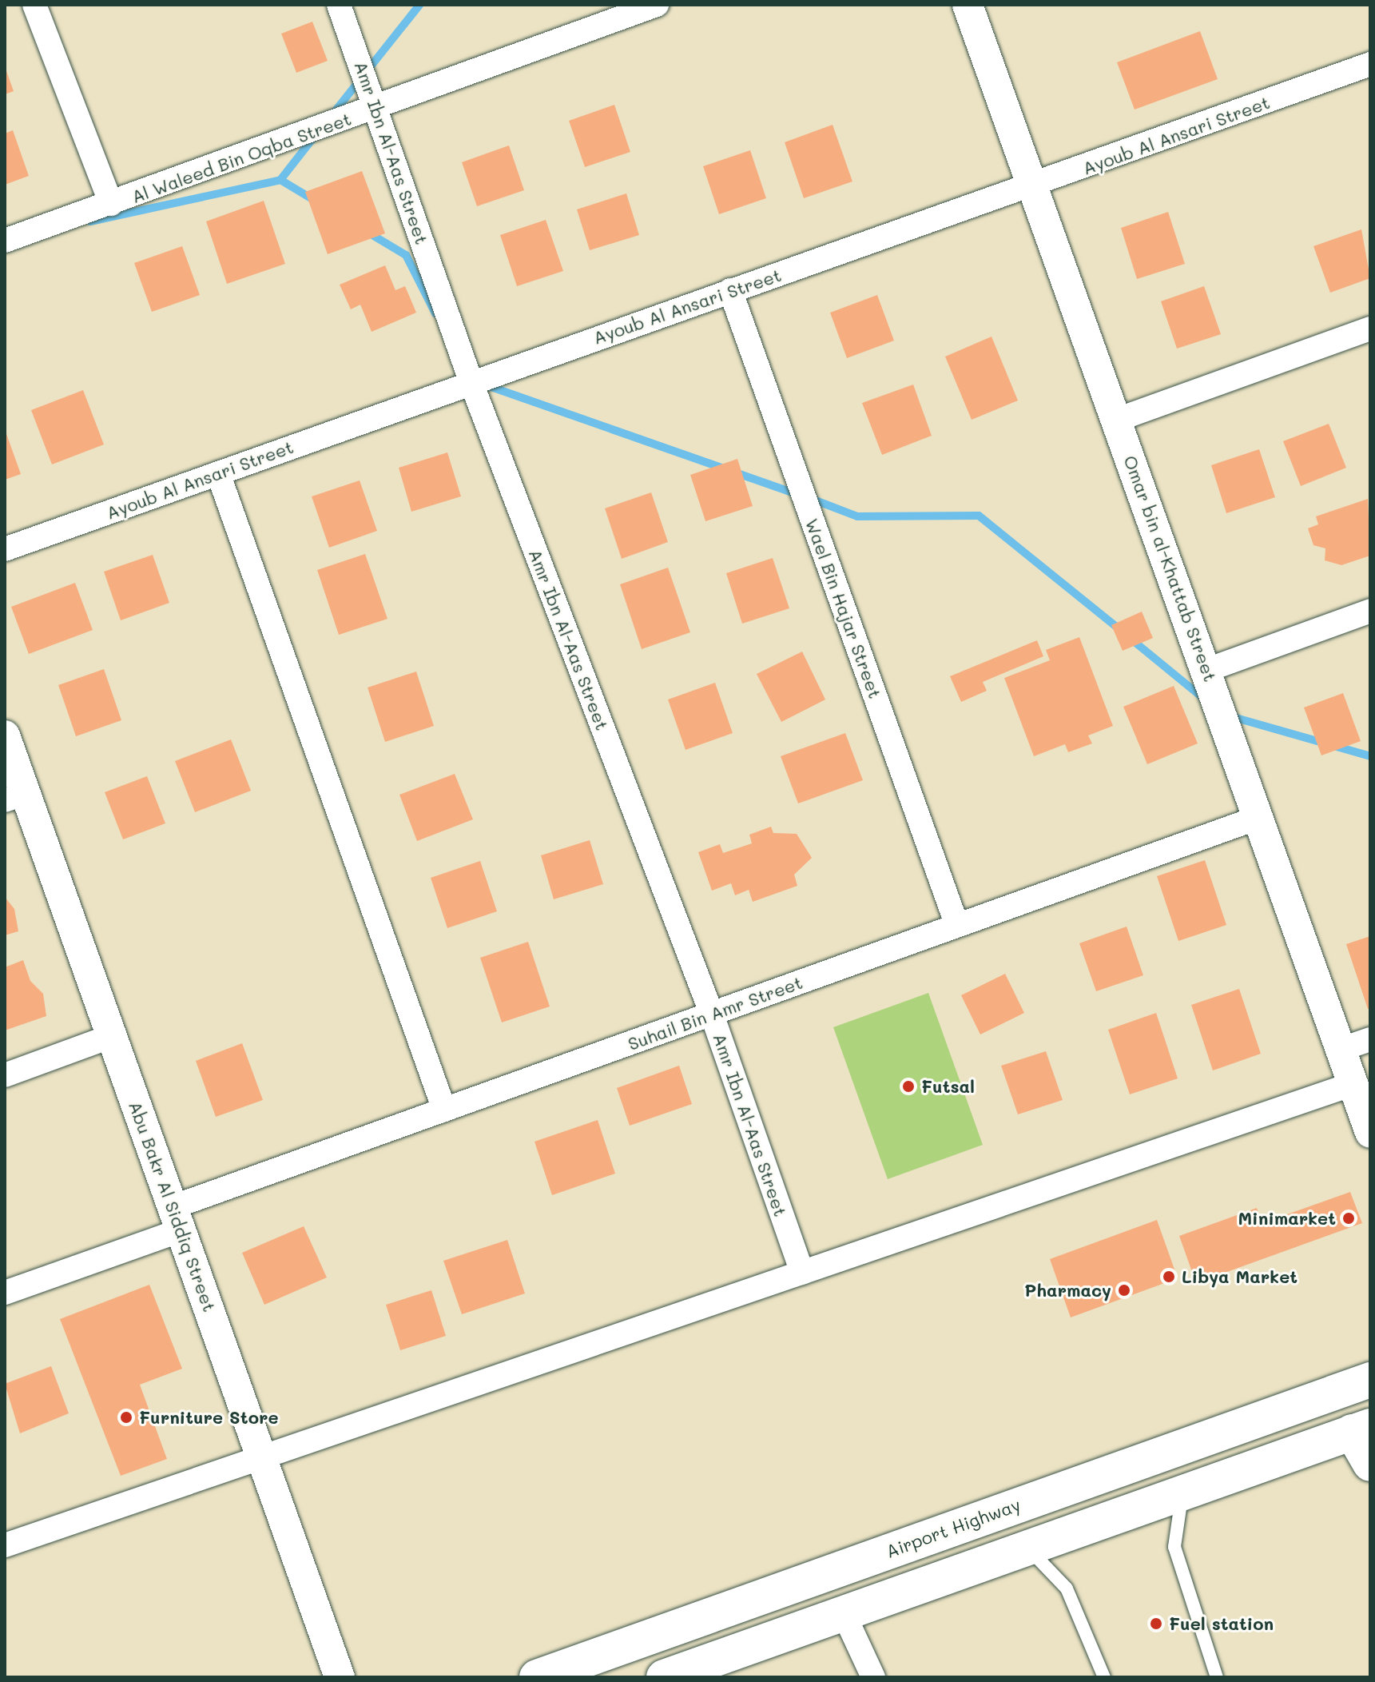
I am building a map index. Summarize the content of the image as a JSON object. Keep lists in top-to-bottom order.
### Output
{
  "streets": {
    "main road": ["Airport Highway"],
    "street": [
      "Ayoub Al Ansari Street",
      "Amr Ibn Al-Aas Street",
      "Al Waleed Bin Oqba Street",
      "Omar bin al-Khattab Street",
      "Wael Bin Hajar Street",
      "Suhail Bin Amr Street",
      "Abu Bakr Al Siddiq Street"
    ]
  },
  "crossings": [
    ["Ayoub Al Ansari Street", "Amr Ibn Al-Aas Street"],
    ["Ayoub Al Ansari Street", "Omar bin al-Khattab Street"],
    ["Ayoub Al Ansari Street", "Wael Bin Hajar Street"],
    ["Amr Ibn Al-Aas Street", "Al Waleed Bin Oqba Street"],
    ["Amr Ibn Al-Aas Street", "Suhail Bin Amr Street"],
    ["Omar bin al-Khattab Street", "Suhail Bin Amr Street"],
    ["Wael Bin Hajar Street", "Suhail Bin Amr Street"],
    ["Suhail Bin Amr Street", "Abu Bakr Al Siddiq Street"]
  ],
  "places": [
    "Futsal",
    "Minimarket",
    "Libya Market",
    "Pharmacy",
    "Furniture Store",
    "Fuel station"
  ]
}
